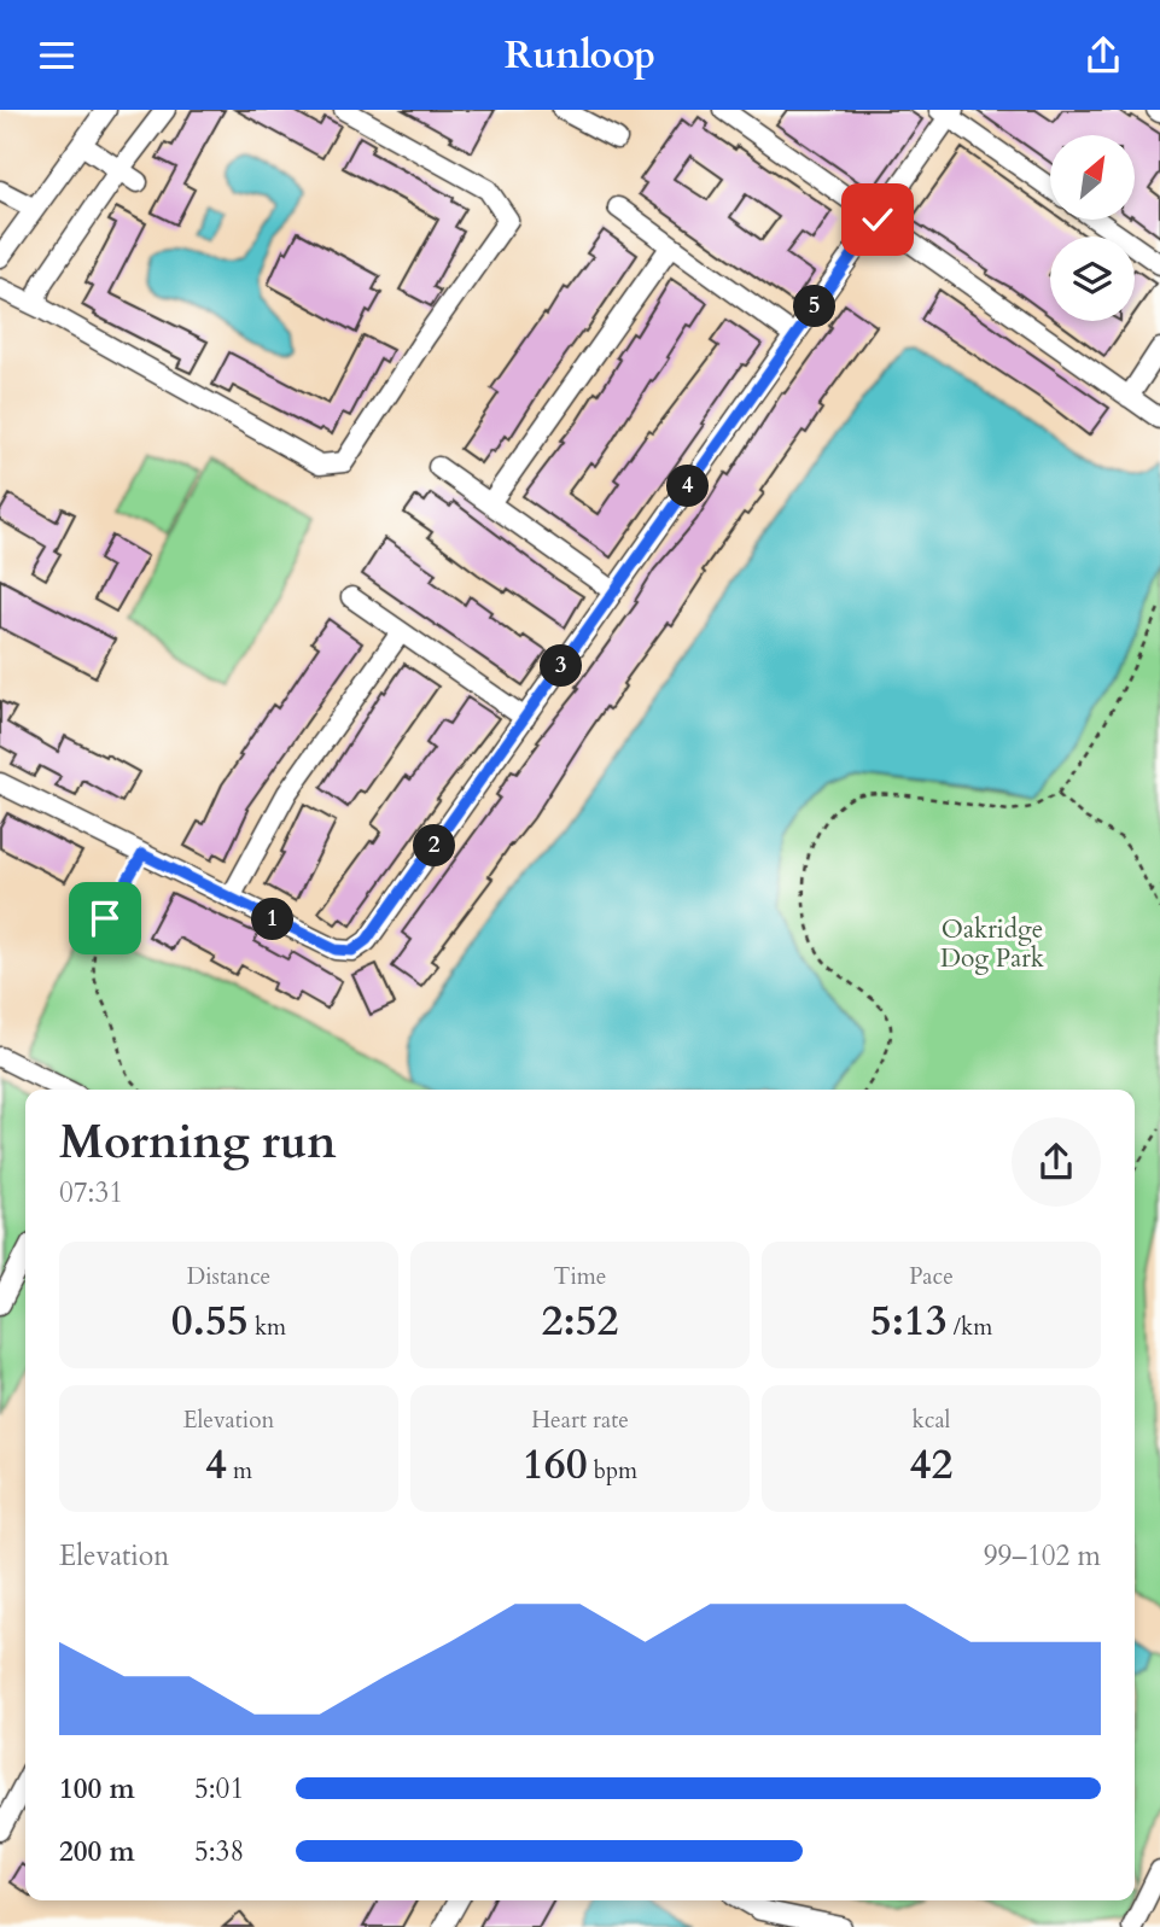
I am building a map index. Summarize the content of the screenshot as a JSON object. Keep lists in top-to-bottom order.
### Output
{
  "parks": ["Oakridge Dog Park"],
  "north": "top right",
  "page": {
    "header": "Runloop",
    "pins": [
      "5",
      "4",
      "3",
      "2",
      "1"
    ],
    "heading": ["Morning run", "07:31"],
    "stats": [
      ["Distance", "0.55 km"],
      ["Time", "2:52"],
      ["Pace", "5:13 /km"],
      ["Elevation", "4 m"],
      ["Heart rate", "160 bpm"],
      ["kcal", "42"]
    ],
    "chart": ["Elevation", "99–102 m"],
    "list": [
      {
        "name": "100 m",
        "note": "5:01"
      },
      {
        "name": "200 m",
        "note": "5:38"
      }
    ]
  }
}
